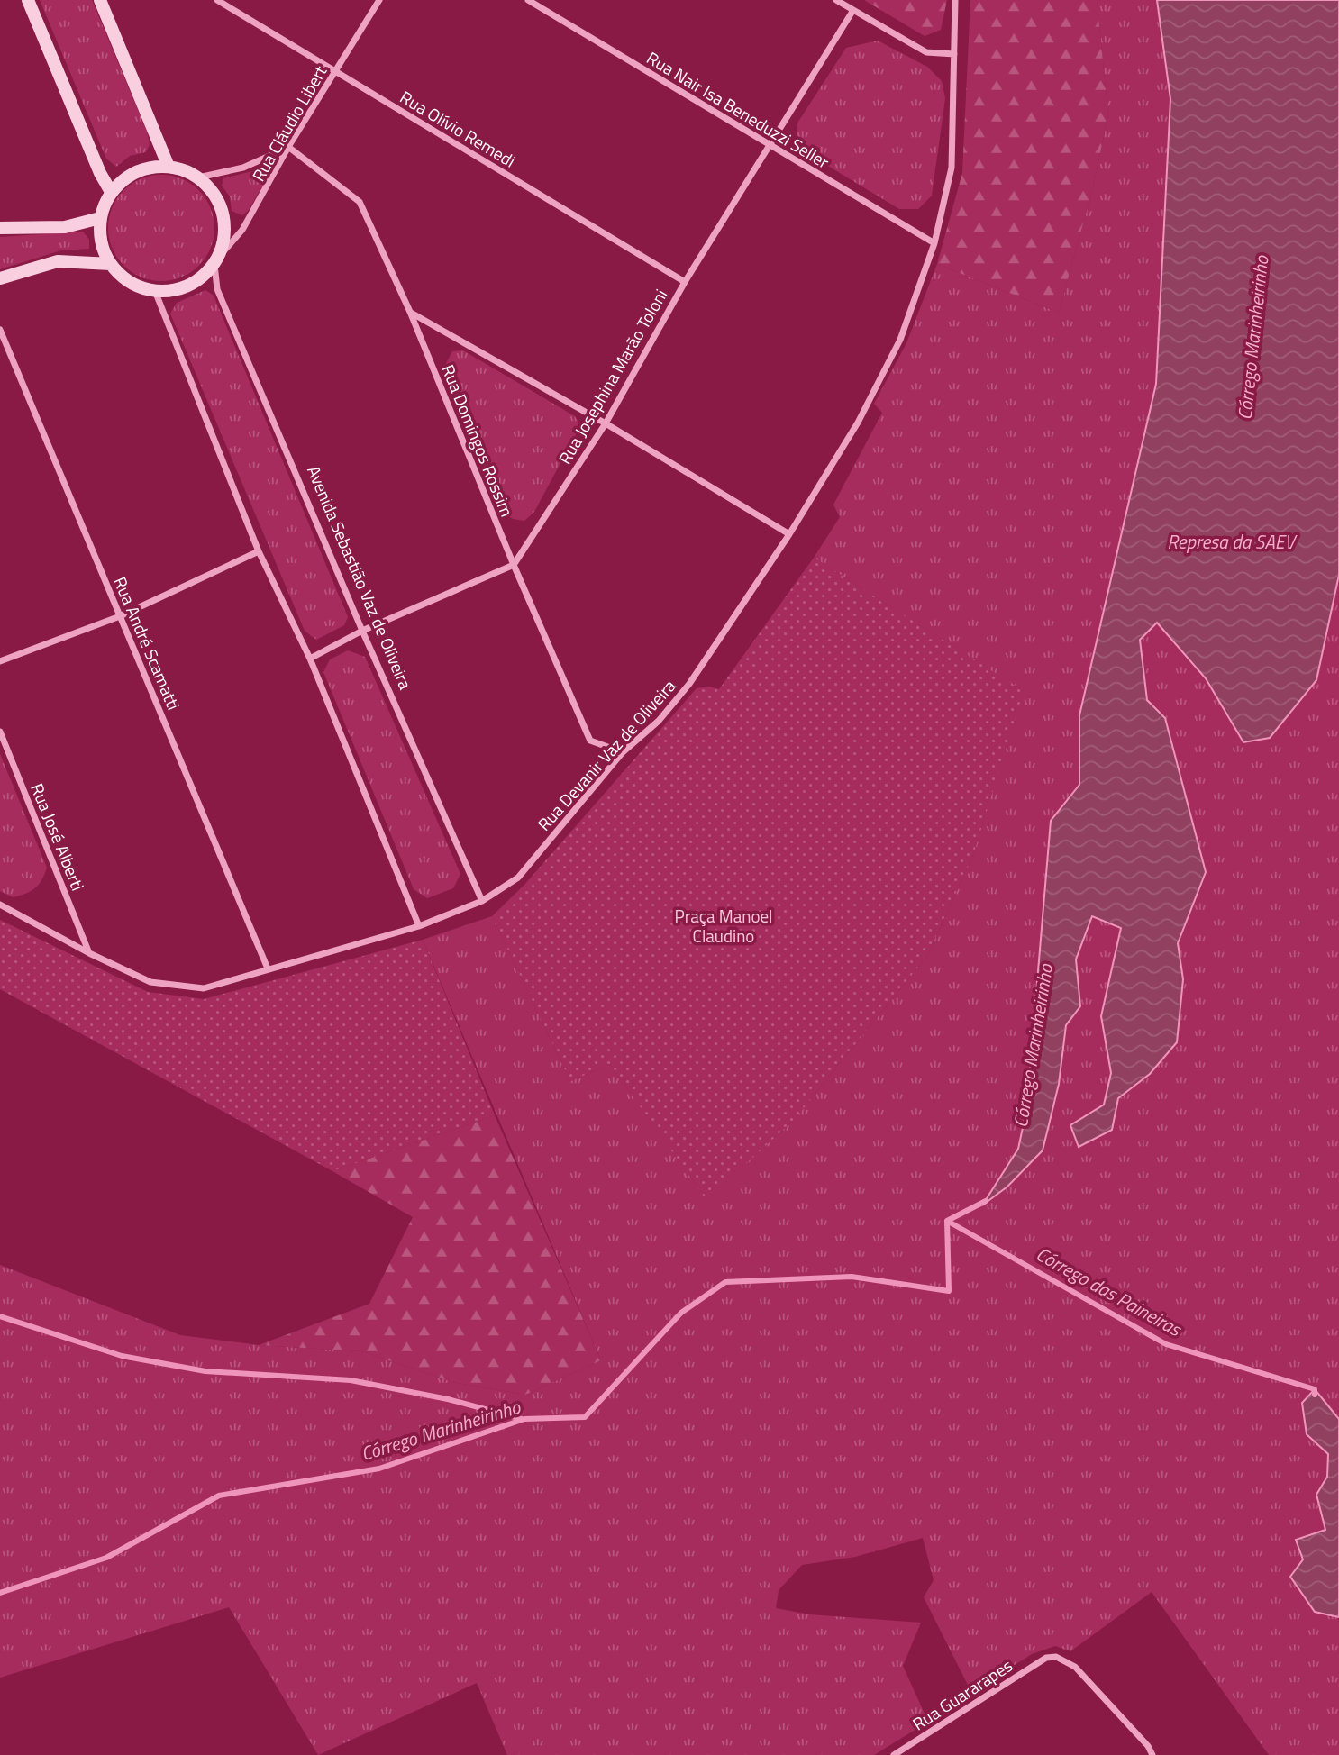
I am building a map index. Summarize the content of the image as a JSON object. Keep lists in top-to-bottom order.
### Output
{
  "streets": {
    "street": [
      "Rua Nair Isa Beneduzzi Seller",
      "Rua Cláudio Libert",
      "Rua Olívio Remedi",
      "Rua Josephina Marão Toloni",
      "Rua Domingos Rossim",
      "Avenida Sebastião Vaz de Oliveira",
      "Rua André Scamatti",
      "Rua Devanir Vaz de Oliveira",
      "Rua José Alberti",
      "Rua Guararapes"
    ]
  },
  "crossings": [
    ["Rua Nair Isa Beneduzzi Seller", "Rua Josephina Marão Toloni"],
    ["Rua Nair Isa Beneduzzi Seller", "Rua Devanir Vaz de Oliveira"],
    ["Rua Cláudio Libert", "Rua Olívio Remedi"],
    ["Rua Cláudio Libert", "Rua Domingos Rossim"],
    ["Rua Cláudio Libert", "Avenida Sebastião Vaz de Oliveira"],
    ["Rua Olívio Remedi", "Rua Josephina Marão Toloni"],
    ["Rua Josephina Marão Toloni", "Rua Domingos Rossim"],
    ["Rua Domingos Rossim", "Rua Devanir Vaz de Oliveira"],
    ["Avenida Sebastião Vaz de Oliveira", "Rua Devanir Vaz de Oliveira"],
    ["Rua André Scamatti", "Rua Devanir Vaz de Oliveira"],
    ["Rua Devanir Vaz de Oliveira", "Rua José Alberti"]
  ],
  "water": ["Córrego Marinheirinho", "Represa da SAEV", "Córrego das Paineiras"],
  "parks": ["Praça Manoel Claudino"]
}
